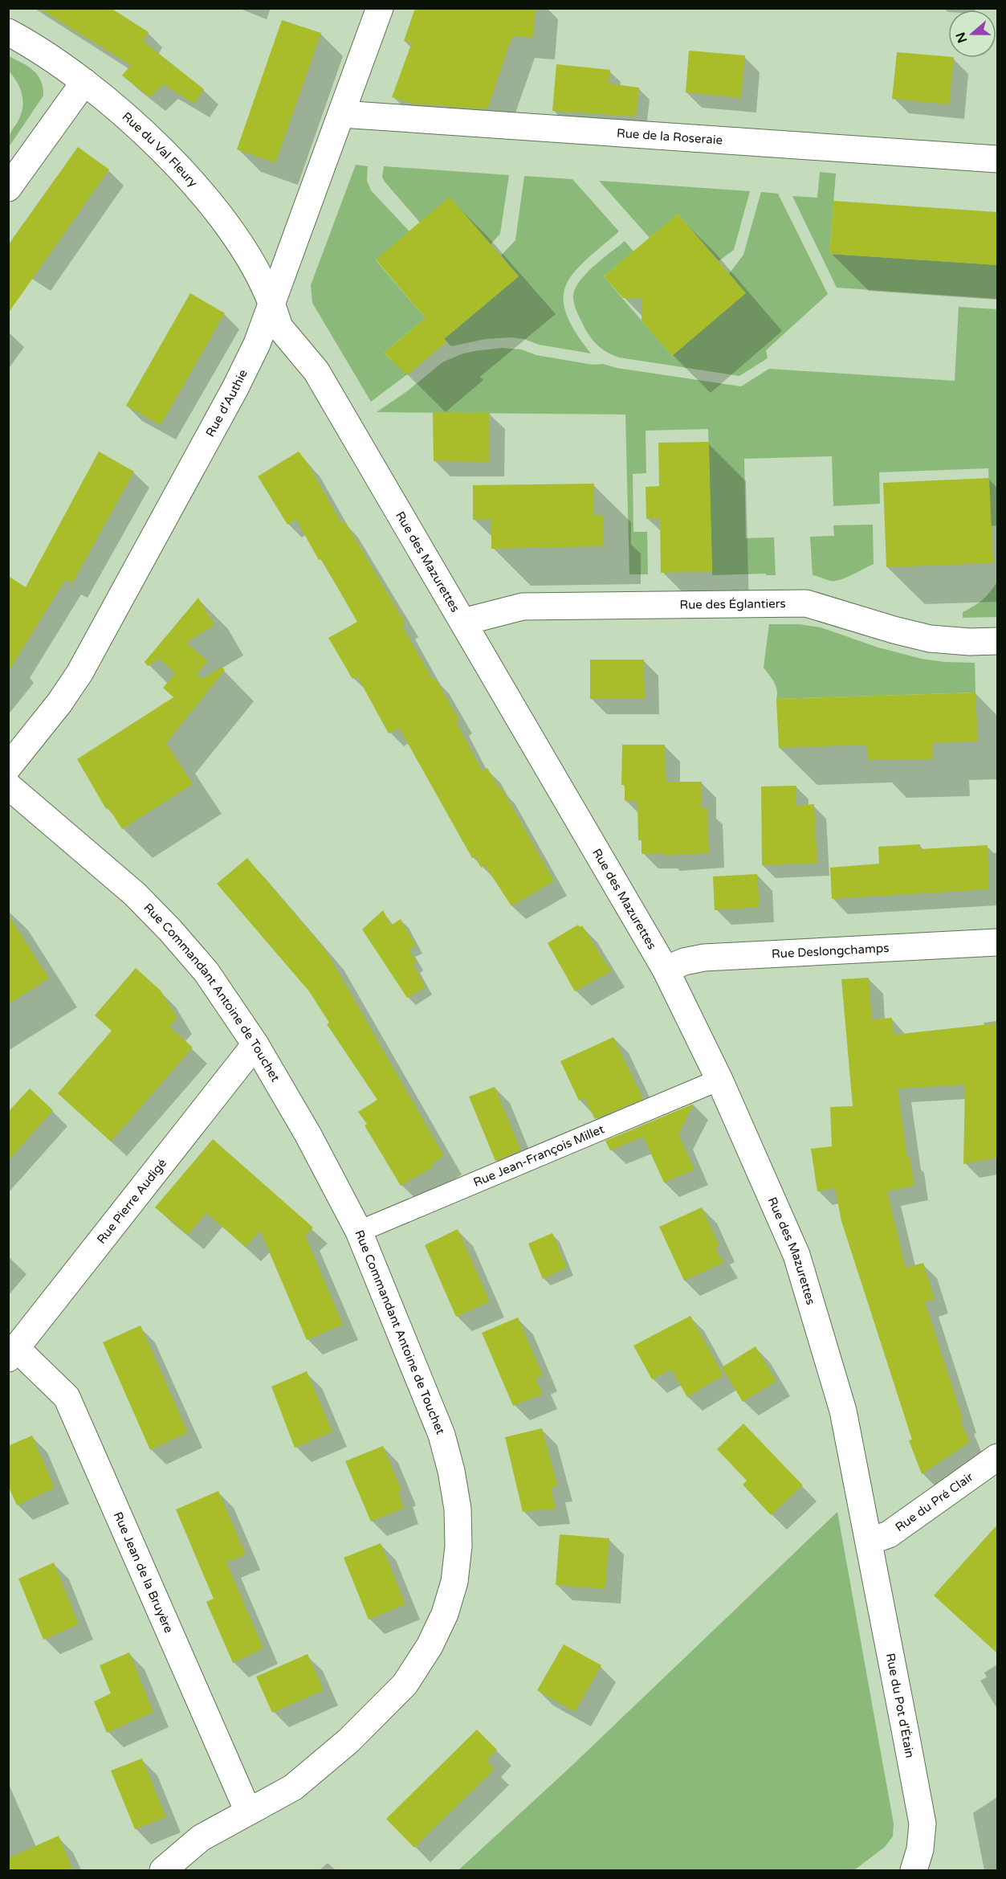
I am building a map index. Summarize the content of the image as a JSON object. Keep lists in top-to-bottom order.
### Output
{
  "streets": {
    "street": [
      "Rue de la Roseraie",
      "Rue du Val Fleury",
      "Rue d'Authie",
      "Rue des Mazurettes",
      "Rue des Églantiers",
      "Rue Deslongchamps",
      "Rue Commandant Antoine de Touchet",
      "Rue Jean-François Millet",
      "Rue Pierre Audigé",
      "Rue du Pré Clair",
      "Rue Jean de la Bruyère",
      "Rue du Pot d'Étain"
    ]
  },
  "crossings": [
    ["Rue de la Roseraie", "Rue d'Authie"],
    ["Rue du Val Fleury", "Rue d'Authie"],
    ["Rue du Val Fleury", "Rue des Mazurettes"],
    ["Rue d'Authie", "Rue des Mazurettes"],
    ["Rue des Mazurettes", "Rue des Églantiers"],
    ["Rue des Mazurettes", "Rue Deslongchamps"],
    ["Rue des Mazurettes", "Rue Jean-François Millet"],
    ["Rue des Mazurettes", "Rue du Pré Clair"],
    ["Rue des Mazurettes", "Rue du Pot d'Étain"],
    ["Rue Commandant Antoine de Touchet", "Rue Jean-François Millet"],
    ["Rue Commandant Antoine de Touchet", "Rue Pierre Audigé"],
    ["Rue Commandant Antoine de Touchet", "Rue Jean de la Bruyère"],
    ["Rue Pierre Audigé", "Rue Jean de la Bruyère"],
    ["Rue du Pré Clair", "Rue du Pot d'Étain"]
  ],
  "north": "left"
}
